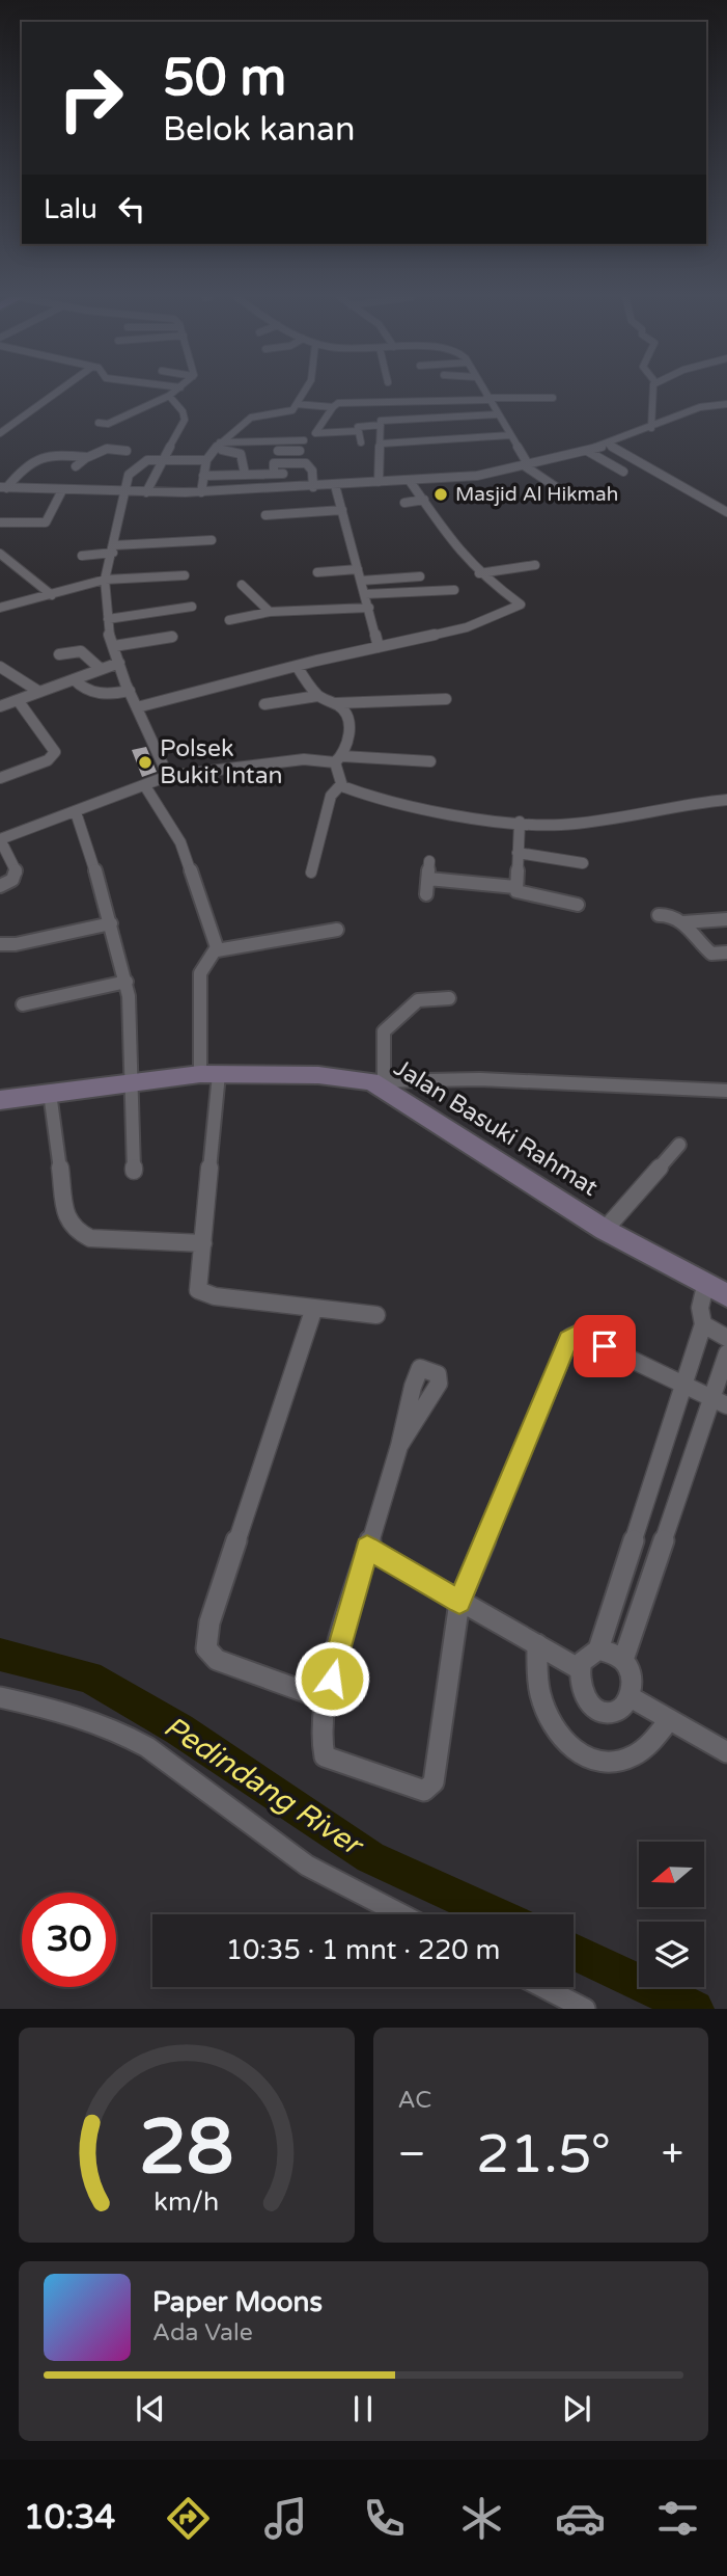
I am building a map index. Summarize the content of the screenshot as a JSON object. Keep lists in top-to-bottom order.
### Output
{
  "streets": {
    "street": ["Jalan Basuki Rahmat"]
  },
  "water": ["Pedindang River"],
  "places": ["Masjid Al Hikmah", "Polsek Bukit Intan"],
  "north": "left",
  "page": {
    "turn": ["50 m", "Belok kanan"],
    "then": "Lalu",
    "limit": "30",
    "trip": "10:35 · 1 mnt · 220 m",
    "tile": "AC",
    "heat": ["−", "21.5°", "+"],
    "song": ["Paper Moons", "Ada Vale"],
    "tabs": "10:34",
    "gauge": ["28", "km/h"]
  }
}
